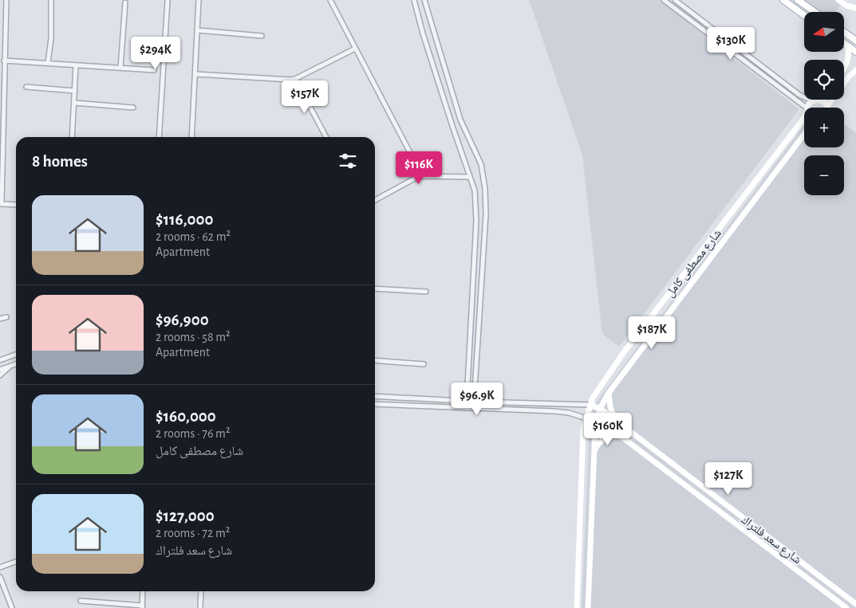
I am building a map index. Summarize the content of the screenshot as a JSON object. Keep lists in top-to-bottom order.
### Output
{
  "streets": {
    "street": ["شارع مصطفى كامل", "شارع سعد فلتراك"]
  },
  "crossings": [
    ["شارع مصطفى كامل", "شارع سعد فلتراك"]
  ],
  "north": "left",
  "page": {
    "map_buttons": ["+", "−"],
    "price": [
      "$130K",
      "$294K",
      "$157K",
      "$116K",
      "$187K",
      "$96.9K",
      "$160K",
      "$127K"
    ],
    "heading": "8 homes",
    "list": [
      {
        "name": "$116,000",
        "note": "2 rooms · 62 m² · Apartment"
      },
      {
        "name": "$96,900",
        "note": "2 rooms · 58 m² · Apartment"
      },
      {
        "name": "$160,000",
        "note": "2 rooms · 76 m² · شارع مصطفى كامل"
      },
      {
        "name": "$127,000",
        "note": "2 rooms · 72 m² · شارع سعد فلتراك"
      }
    ]
  }
}
